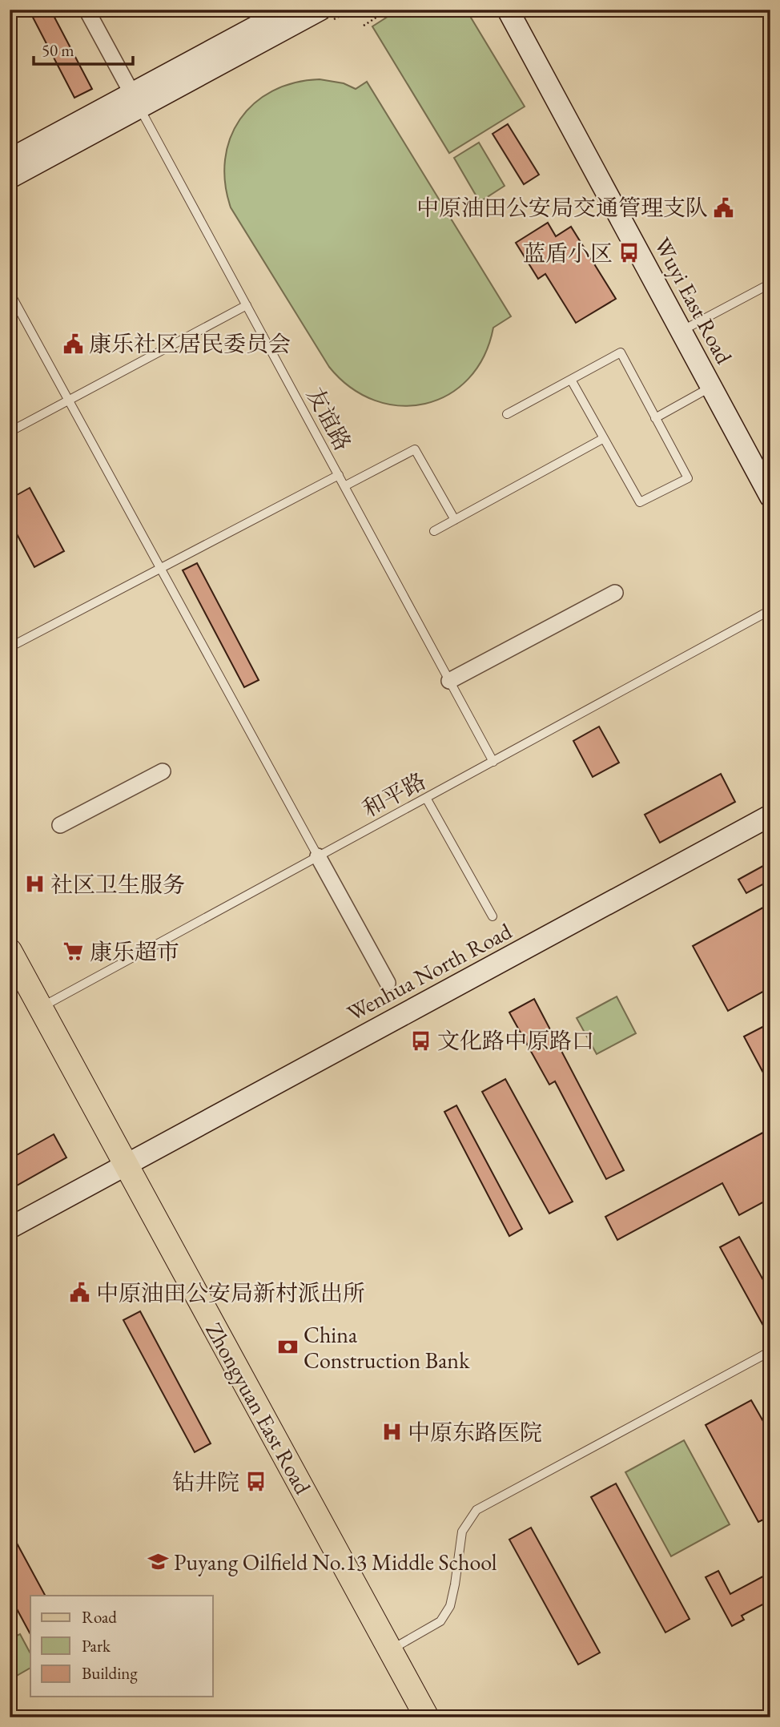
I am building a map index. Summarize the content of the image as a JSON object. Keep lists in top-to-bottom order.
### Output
{
  "streets": {
    "main road": ["Zhongyuan East Road"],
    "street": ["Wuyi East Road", "Wenhua North Road"],
    "lane": ["友谊路", "和平路"]
  },
  "crossings": [
    ["友谊路", "和平路"],
    ["和平路", "Zhongyuan East Road"],
    ["Wenhua North Road", "Zhongyuan East Road"]
  ],
  "places": {
    "public building": ["中原油田公安局交通管理支队", "康乐社区居民委员会", "中原油田公安局新村派出所"],
    "bus stop": ["蓝盾小区", "文化路中原路口", "钻井院"],
    "hospital": ["社区卫生服务", "中原东路医院"],
    "supermarket": ["康乐超市"],
    "bank": ["China Construction Bank"],
    "school or university": ["Puyang Oilfield No.13 Middle School"]
  },
  "legend": ["Road", "Park", "Building"],
  "scale_bar": "50 m"
}
